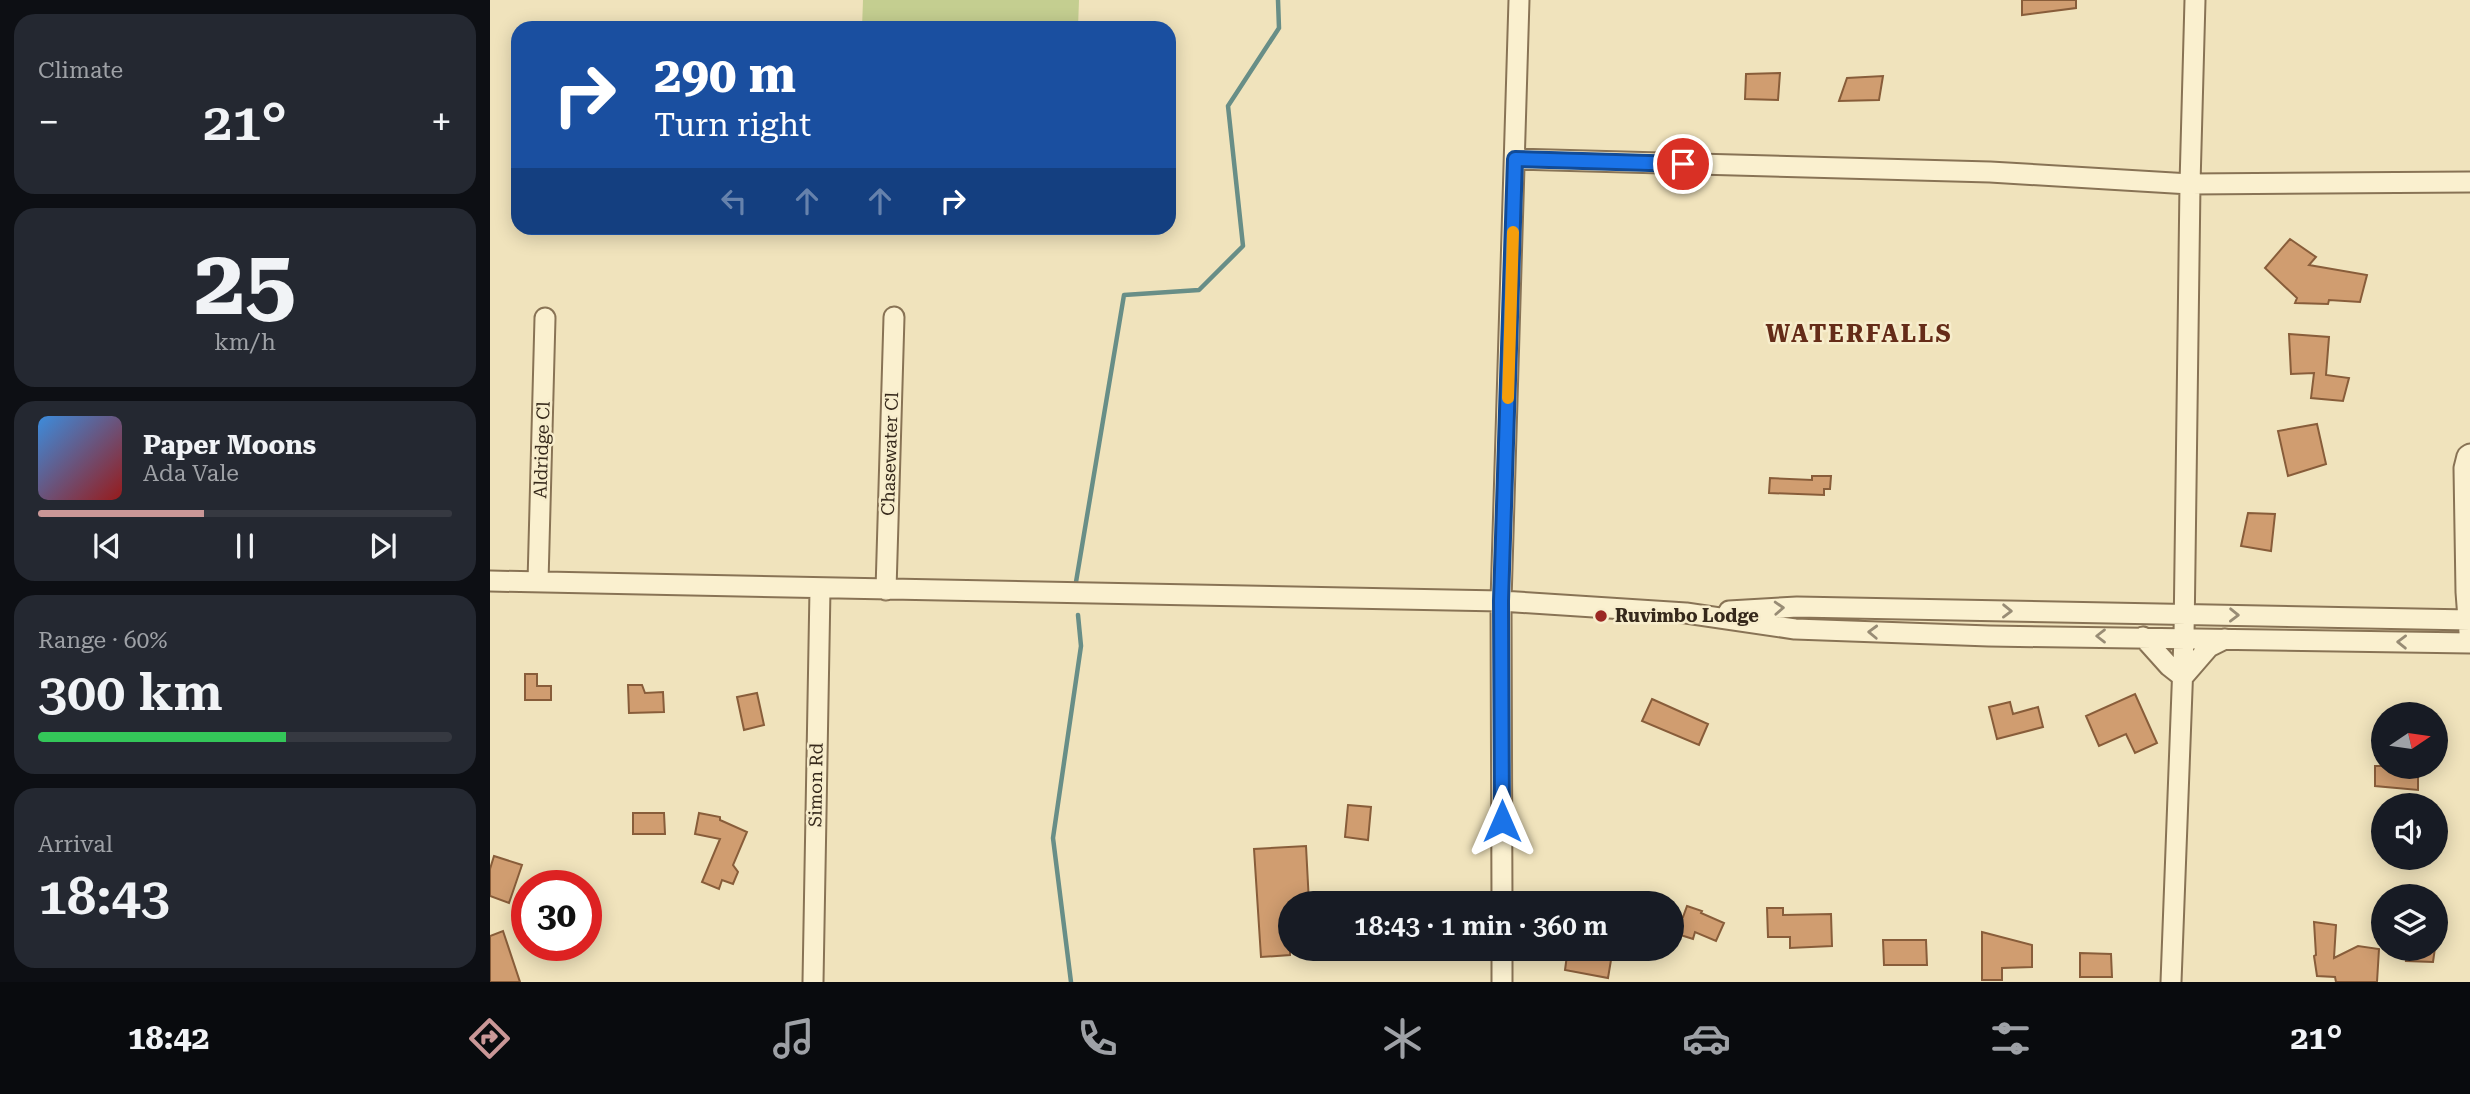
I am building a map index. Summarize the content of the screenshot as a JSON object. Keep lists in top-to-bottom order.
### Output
{
  "streets": {
    "street": ["Aldridge Cl", "Chasewater Cl", "Simon Rd"]
  },
  "districts": ["WATERFALLS"],
  "places": ["Ruvimbo Lodge"],
  "north": "right",
  "page": {
    "tile": [
      "Climate",
      ["25", "km/h"],
      ["Range · 60%", "300 km"],
      ["Arrival", "18:43"]
    ],
    "turn": ["290 m", "Turn right"],
    "heat": ["−", "21°", "+"],
    "song": ["Paper Moons", "Ada Vale"],
    "limit": "30",
    "trip": "18:43 · 1 min · 360 m",
    "tabs": ["18:42", "21°"]
  }
}
